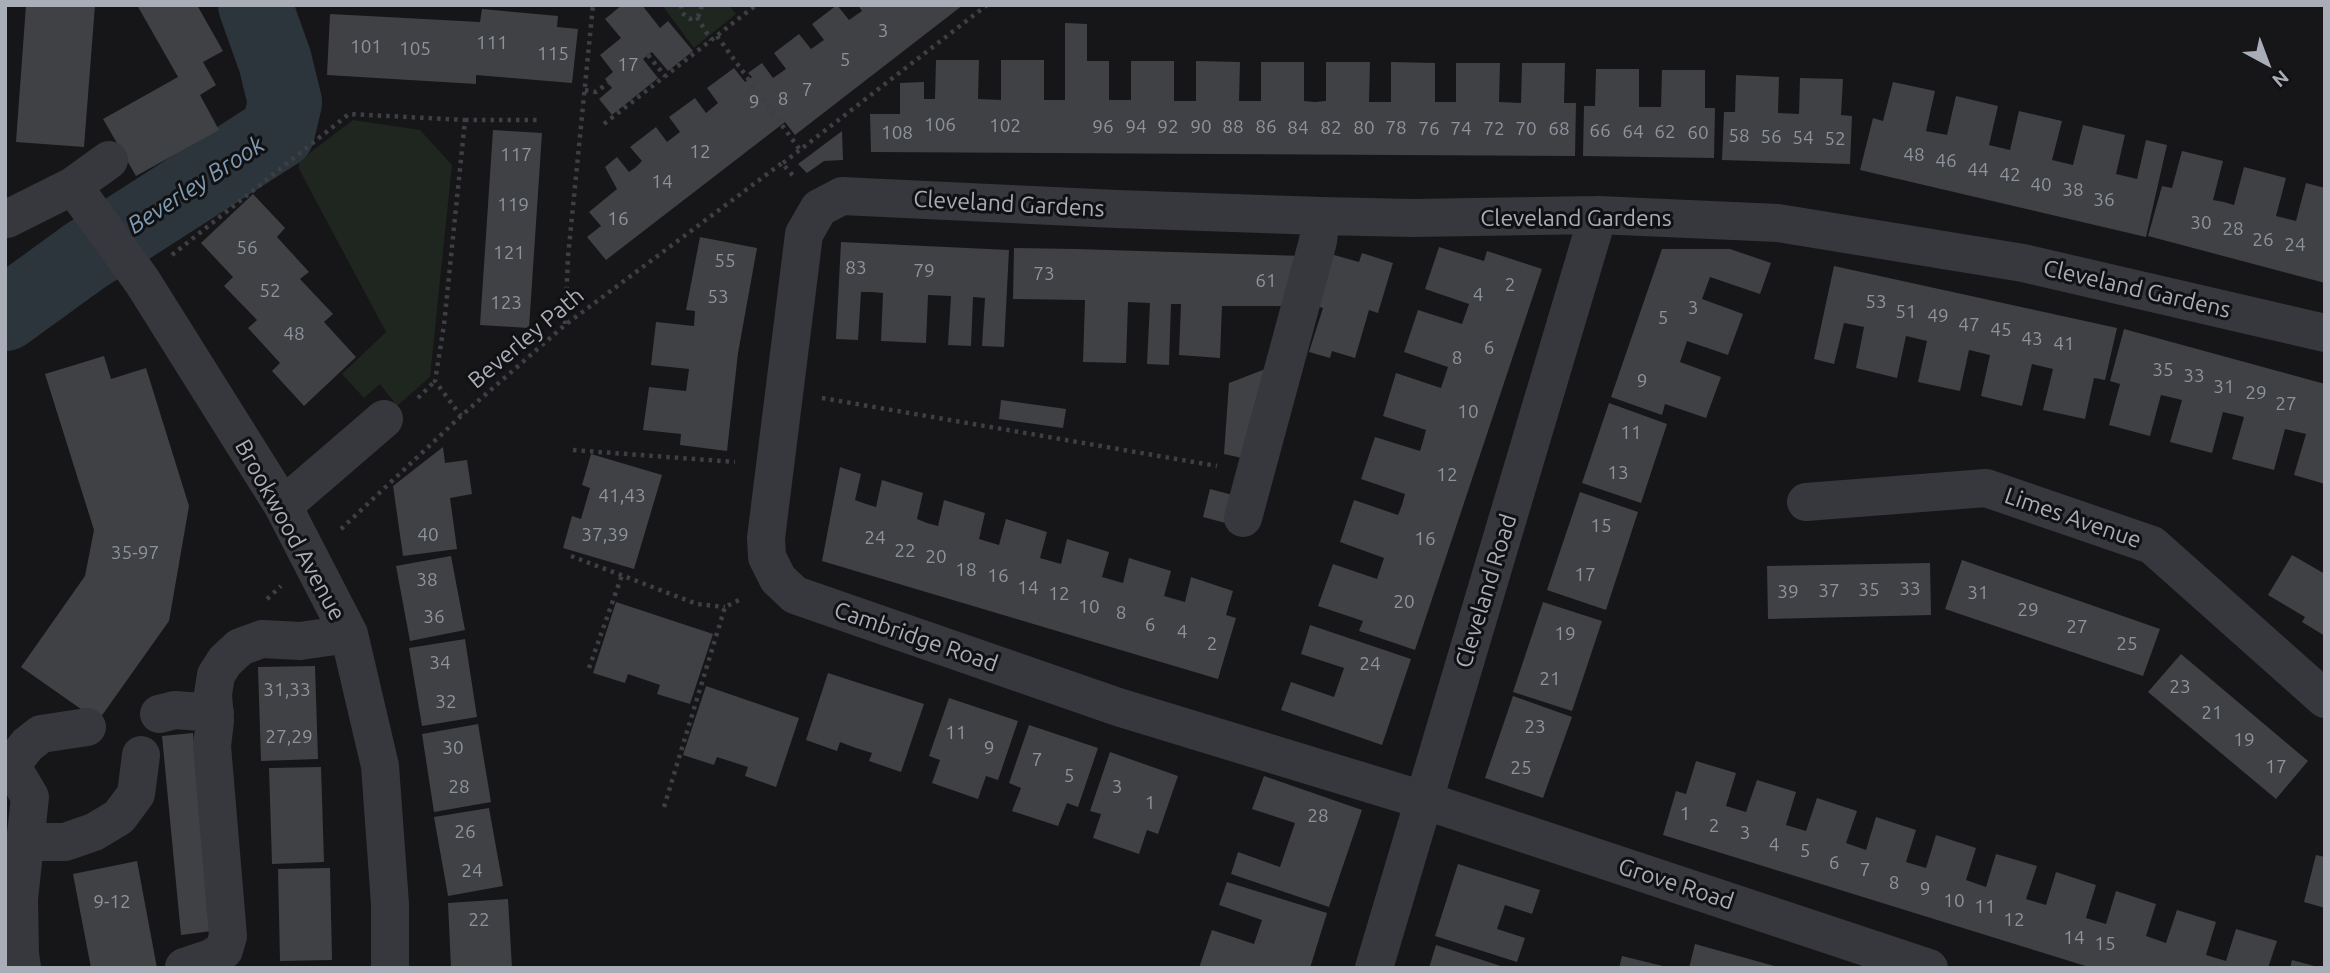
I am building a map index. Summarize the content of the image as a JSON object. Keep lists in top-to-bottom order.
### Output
{
  "streets": {
    "street": [
      "Cleveland Gardens",
      "Limes Avenue",
      "Brookwood Avenue",
      "Cleveland Road",
      "Cambridge Road",
      "Grove Road"
    ],
    "path": ["Beverley Path"]
  },
  "crossings": [
    ["Cleveland Gardens", "Cleveland Road"],
    ["Beverley Path", "Brookwood Avenue"],
    ["Cleveland Road", "Cambridge Road"],
    ["Cleveland Road", "Grove Road"],
    ["Cambridge Road", "Grove Road"]
  ],
  "water": ["Beverley Brook"],
  "house_numbers": [
    "3",
    "111",
    "101",
    "105",
    "115",
    "5",
    "17",
    "7",
    "8",
    "9",
    "106",
    "102",
    "96",
    "94",
    "92",
    "90",
    "88",
    "86",
    "84",
    "82",
    "80",
    "78",
    "76",
    "74",
    "72",
    "70",
    "68",
    "66",
    "64",
    "62",
    "108",
    "60",
    "58",
    "56",
    "54",
    "52",
    "12",
    "117",
    "48",
    "46",
    "44",
    "42",
    "14",
    "40",
    "38",
    "36",
    "119",
    "16",
    "30",
    "28",
    "26",
    "24",
    "56",
    "121",
    "55",
    "83",
    "79",
    "73",
    "61",
    "2",
    "52",
    "4",
    "53",
    "53",
    "123",
    "3",
    "51",
    "49",
    "5",
    "47",
    "45",
    "48",
    "43",
    "41",
    "6",
    "8",
    "35",
    "33",
    "9",
    "31",
    "29",
    "27",
    "10",
    "11",
    "13",
    "12",
    "41,43",
    "15",
    "40",
    "37,39",
    "24",
    "16",
    "22",
    "35-97",
    "20",
    "18",
    "17",
    "16",
    "38",
    "14",
    "33",
    "35",
    "37",
    "39",
    "31",
    "12",
    "20",
    "10",
    "29",
    "8",
    "36",
    "6",
    "27",
    "4",
    "19",
    "2",
    "25",
    "34",
    "24",
    "21",
    "23",
    "31,33",
    "32",
    "21",
    "23",
    "11",
    "27,29",
    "19",
    "30",
    "9",
    "7",
    "17",
    "25",
    "5",
    "28",
    "3",
    "1",
    "1",
    "28",
    "2",
    "26",
    "3",
    "4",
    "5",
    "6",
    "7",
    "24",
    "8",
    "9",
    "10",
    "9-12",
    "11",
    "22",
    "12",
    "14",
    "15"
  ],
  "north": "bottom right"
}
